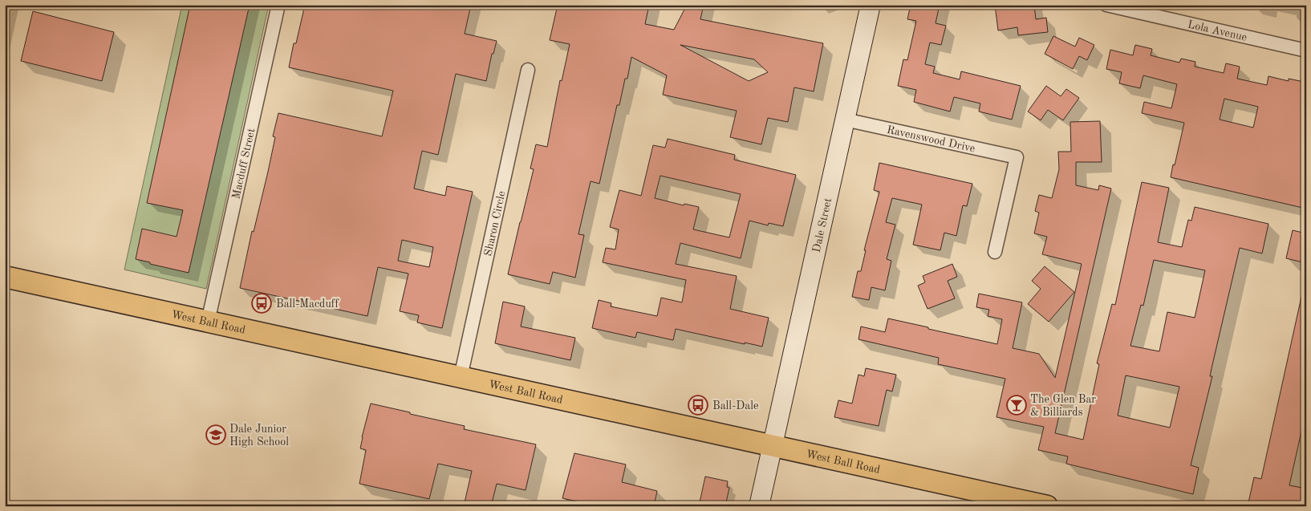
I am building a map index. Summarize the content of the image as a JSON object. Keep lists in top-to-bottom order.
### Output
{
  "streets": {
    "main road": ["West Ball Road"],
    "street": [
      "Lola Avenue",
      "Ravenswood Drive",
      "Macduff Street",
      "Sharon Circle",
      "Dale Street"
    ]
  },
  "crossings": [
    ["Ravenswood Drive", "Dale Street"],
    ["Macduff Street", "West Ball Road"],
    ["Sharon Circle", "West Ball Road"],
    ["Dale Street", "West Ball Road"]
  ],
  "places": {
    "bus stop": ["Ball-Macduff", "Ball-Dale"],
    "bar": ["The Glen Bar & Billiards"],
    "school or university": ["Dale Junior High School"]
  }
}
